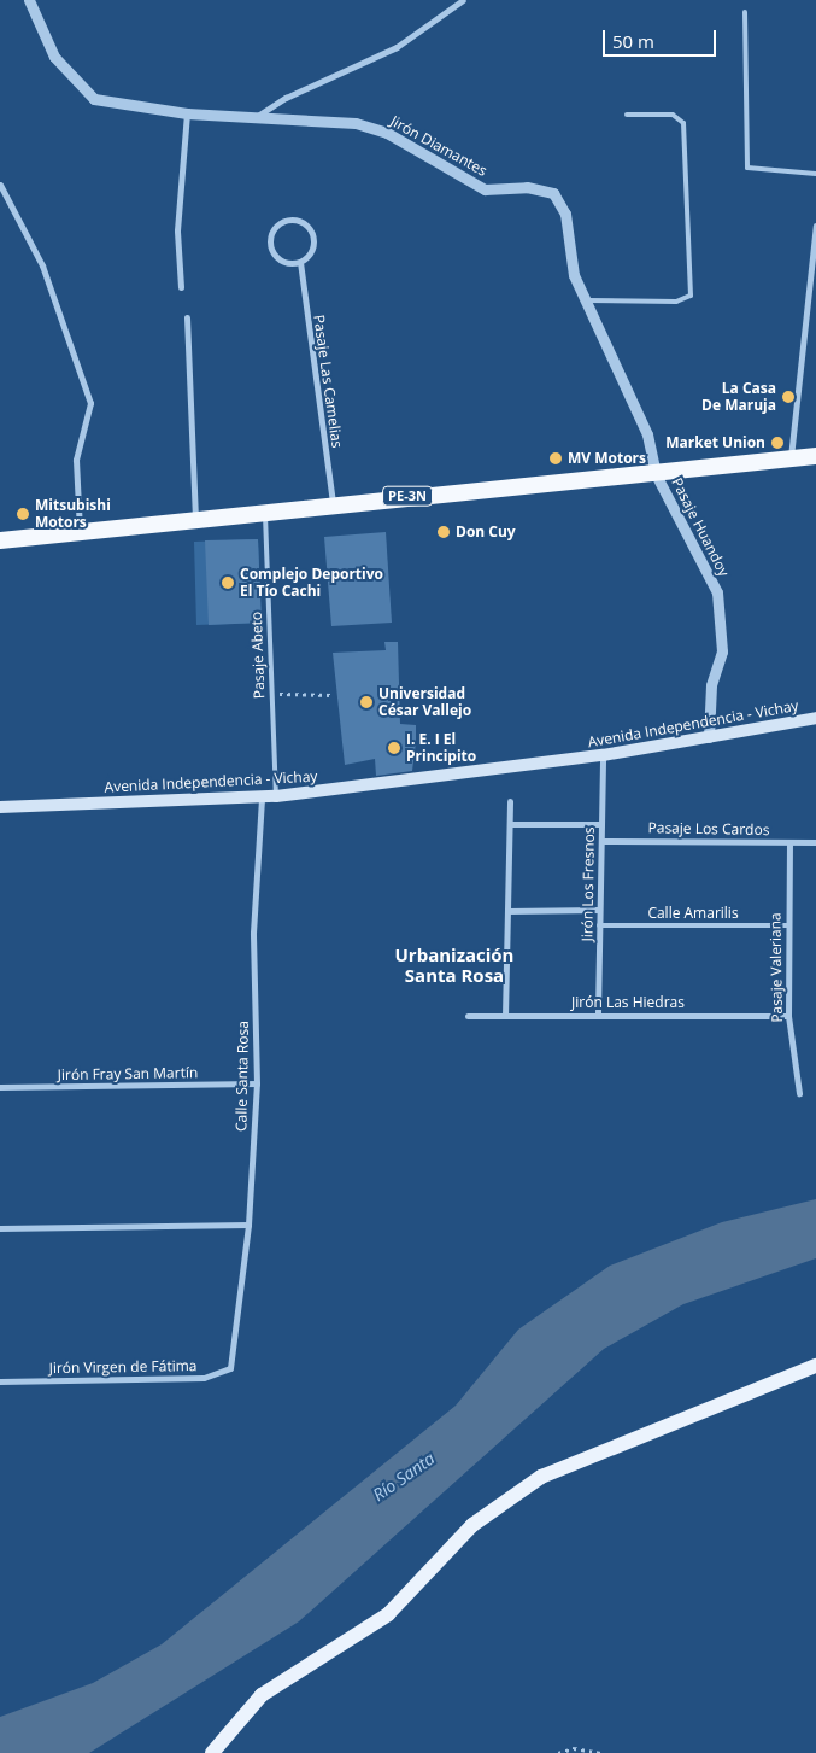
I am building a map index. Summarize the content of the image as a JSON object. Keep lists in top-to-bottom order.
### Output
{
  "streets": {
    "highway": ["PE-3N"],
    "main road": ["Avenida Independencia - Vichay"],
    "street": [
      "Jirón Diamantes",
      "Pasaje Las Camelias",
      "Pasaje Huandoy",
      "Pasaje Los Cardos",
      "Jirón Los Fresnos",
      "Pasaje Valeriana",
      "Jirón Las Hiedras",
      "Jirón Fray San Martín",
      "Calle Santa Rosa",
      "Jirón Virgen de Fátima"
    ],
    "lane": ["Pasaje Abeto", "Calle Amarilis"]
  },
  "crossings": [
    ["Jirón Diamantes", "PE-3N"],
    ["Jirón Diamantes", "Pasaje Huandoy"],
    ["Pasaje Las Camelias", "PE-3N"],
    ["PE-3N", "Pasaje Huandoy"],
    ["PE-3N", "Pasaje Abeto"],
    ["Pasaje Huandoy", "Avenida Independencia - Vichay"],
    ["Pasaje Abeto", "Avenida Independencia - Vichay"],
    ["Avenida Independencia - Vichay", "Jirón Los Fresnos"],
    ["Avenida Independencia - Vichay", "Calle Santa Rosa"],
    ["Pasaje Los Cardos", "Jirón Los Fresnos"],
    ["Pasaje Los Cardos", "Pasaje Valeriana"],
    ["Jirón Los Fresnos", "Calle Amarilis"],
    ["Jirón Los Fresnos", "Jirón Las Hiedras"],
    ["Calle Amarilis", "Pasaje Valeriana"],
    ["Pasaje Valeriana", "Jirón Las Hiedras"],
    ["Jirón Fray San Martín", "Calle Santa Rosa"],
    ["Calle Santa Rosa", "Jirón Virgen de Fátima"]
  ],
  "districts": ["Urbanización Santa Rosa"],
  "water": ["Río Santa"],
  "places": [
    "La Casa De Maruja",
    "Market Union",
    "MV Motors",
    "Mitsubishi Motors",
    "Don Cuy",
    "Complejo Deportivo El Tío Cachi",
    "Universidad César Vallejo",
    "I. E. I El Principito"
  ],
  "scale_bar": "50 m"
}
